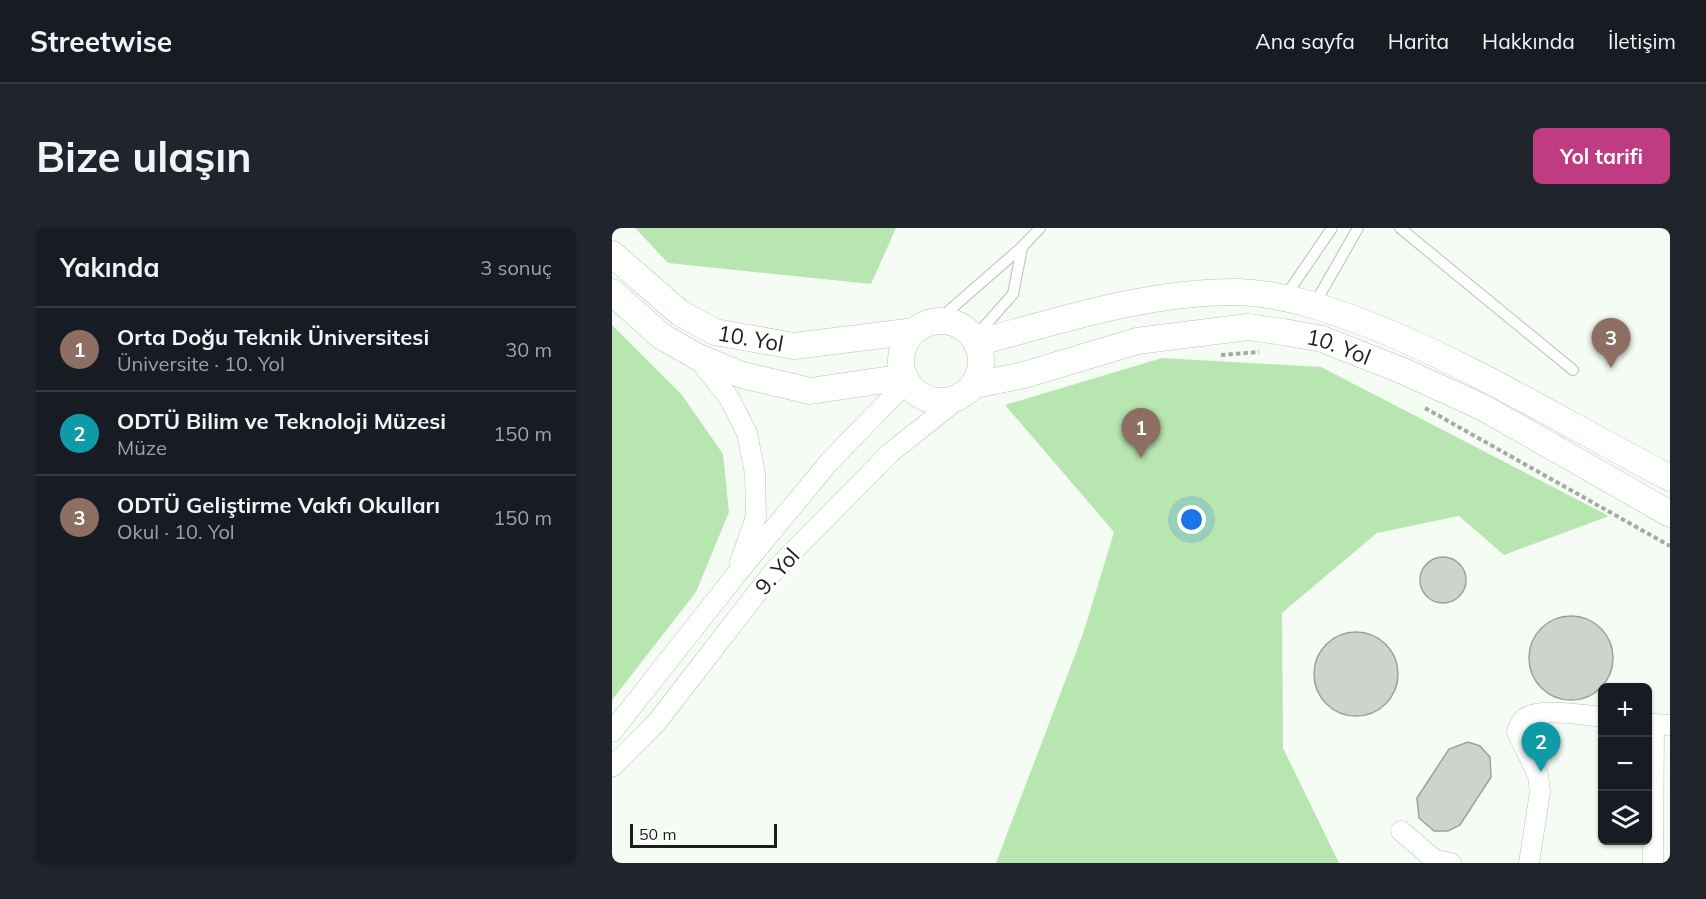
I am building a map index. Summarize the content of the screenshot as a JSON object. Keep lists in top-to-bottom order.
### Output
{
  "streets": {
    "street": ["10. Yol", "9. Yol"]
  },
  "crossings": [
    ["10. Yol", "9. Yol"]
  ],
  "scale_bar": "50 m",
  "page": {
    "header": "Streetwise",
    "nav": [
      "Ana sayfa",
      "Harita",
      "Hakkında",
      "İletişim"
    ],
    "buttons": "Yol tarifi",
    "title": "Bize ulaşın",
    "heading": ["Yakında", "3 sonuç"],
    "list": [
      {
        "mark": "1",
        "name": "Orta Doğu Teknik Üniversitesi",
        "note": "Üniversite · 10. Yol",
        "value": "30 m"
      },
      {
        "mark": "2",
        "name": "ODTÜ Bilim ve Teknoloji Müzesi",
        "note": "Müze",
        "value": "150 m"
      },
      {
        "mark": "3",
        "name": "ODTÜ Geliştirme Vakfı Okulları",
        "note": "Okul · 10. Yol",
        "value": "150 m"
      }
    ],
    "pins": ["3", "1", "2"],
    "map_buttons": ["+", "−"],
    "scale": "50 m"
  }
}
